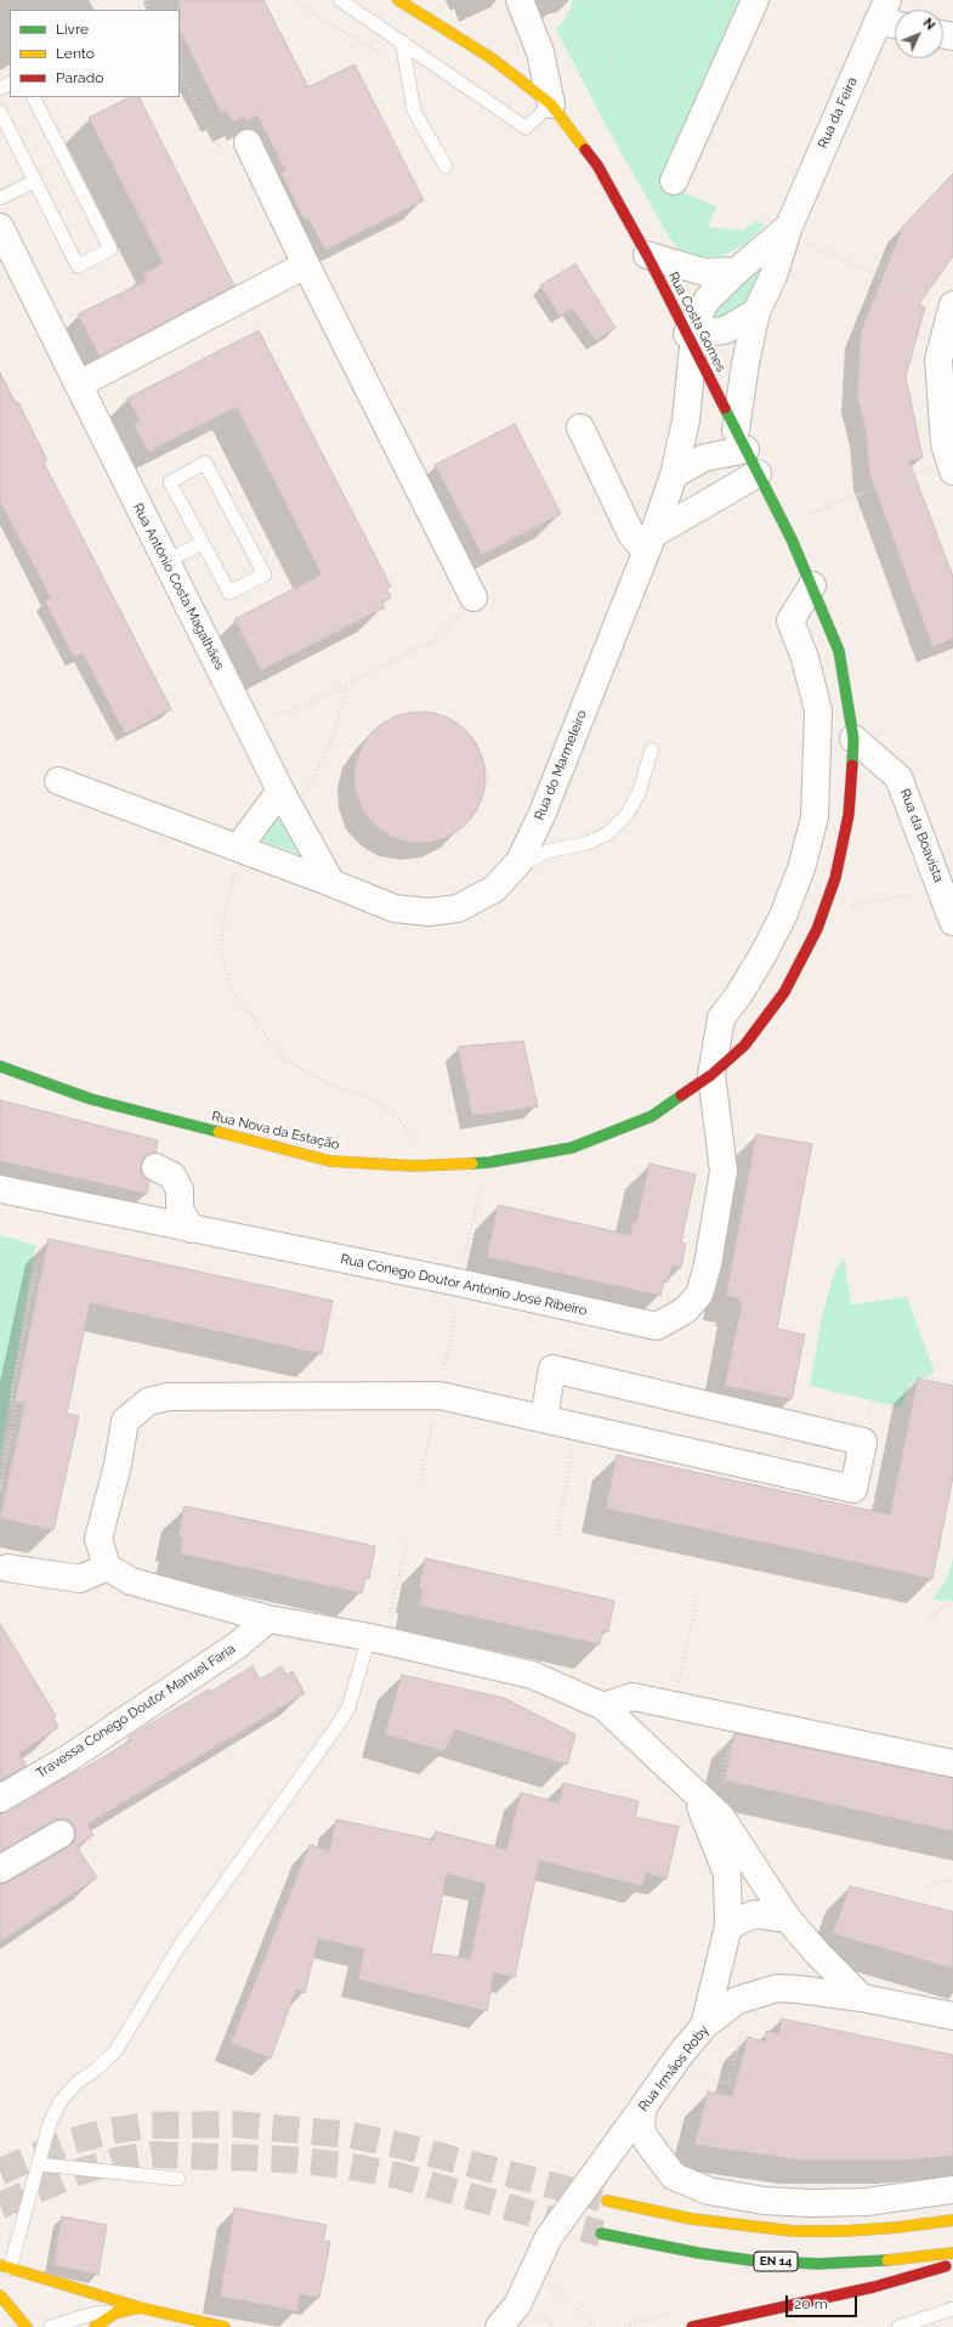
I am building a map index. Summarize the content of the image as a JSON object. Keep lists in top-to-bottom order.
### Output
{
  "streets": {
    "main road": ["Rua Costa Gomes", "Rua Nova da Estação", "EN 14"],
    "street": [
      "Rua da Feira",
      "Rua António Costa Magalhães",
      "Rua do Marmeleiro",
      "Rua da Boavista",
      "Rua Cónego Doutor António José Ribeiro",
      "Travessa Conego Doutor Manuel Faria",
      "Rua Irmãos Roby"
    ]
  },
  "crossings": [
    ["Rua da Feira", "Rua Costa Gomes"],
    ["Rua da Feira", "Rua do Marmeleiro"],
    ["Rua Costa Gomes", "Rua do Marmeleiro"],
    ["Rua Costa Gomes", "Rua da Boavista"],
    ["Rua Costa Gomes", "Rua Nova da Estação"],
    ["Rua Costa Gomes", "Rua Cónego Doutor António José Ribeiro"],
    ["Rua António Costa Magalhães", "Rua do Marmeleiro"],
    ["Rua da Boavista", "Rua Nova da Estação"],
    ["Rua Nova da Estação", "Rua Cónego Doutor António José Ribeiro"]
  ],
  "legend": ["Livre", "Lento", "Parado"],
  "scale_bar": "20 m",
  "north": "top right"
}
